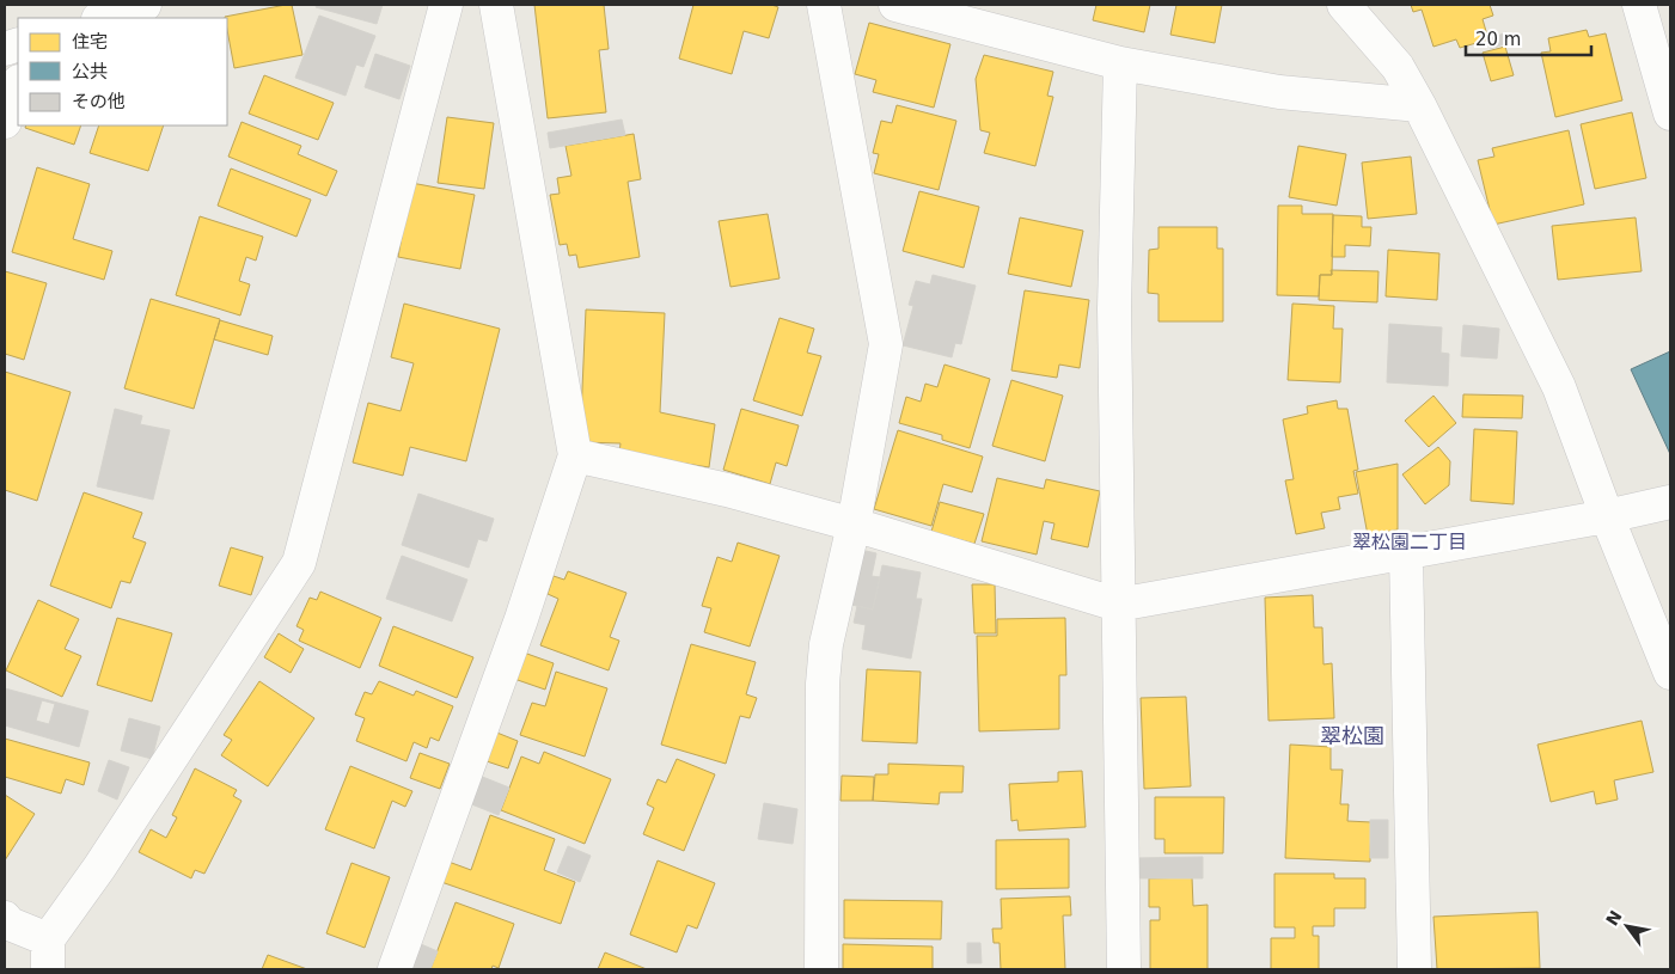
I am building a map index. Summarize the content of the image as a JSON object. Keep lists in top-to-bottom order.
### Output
{
  "districts": ["翠松園二丁目", "翠松園"],
  "legend": ["住宅", "公共", "その他"],
  "scale_bar": "20 m",
  "north": "top left"
}
